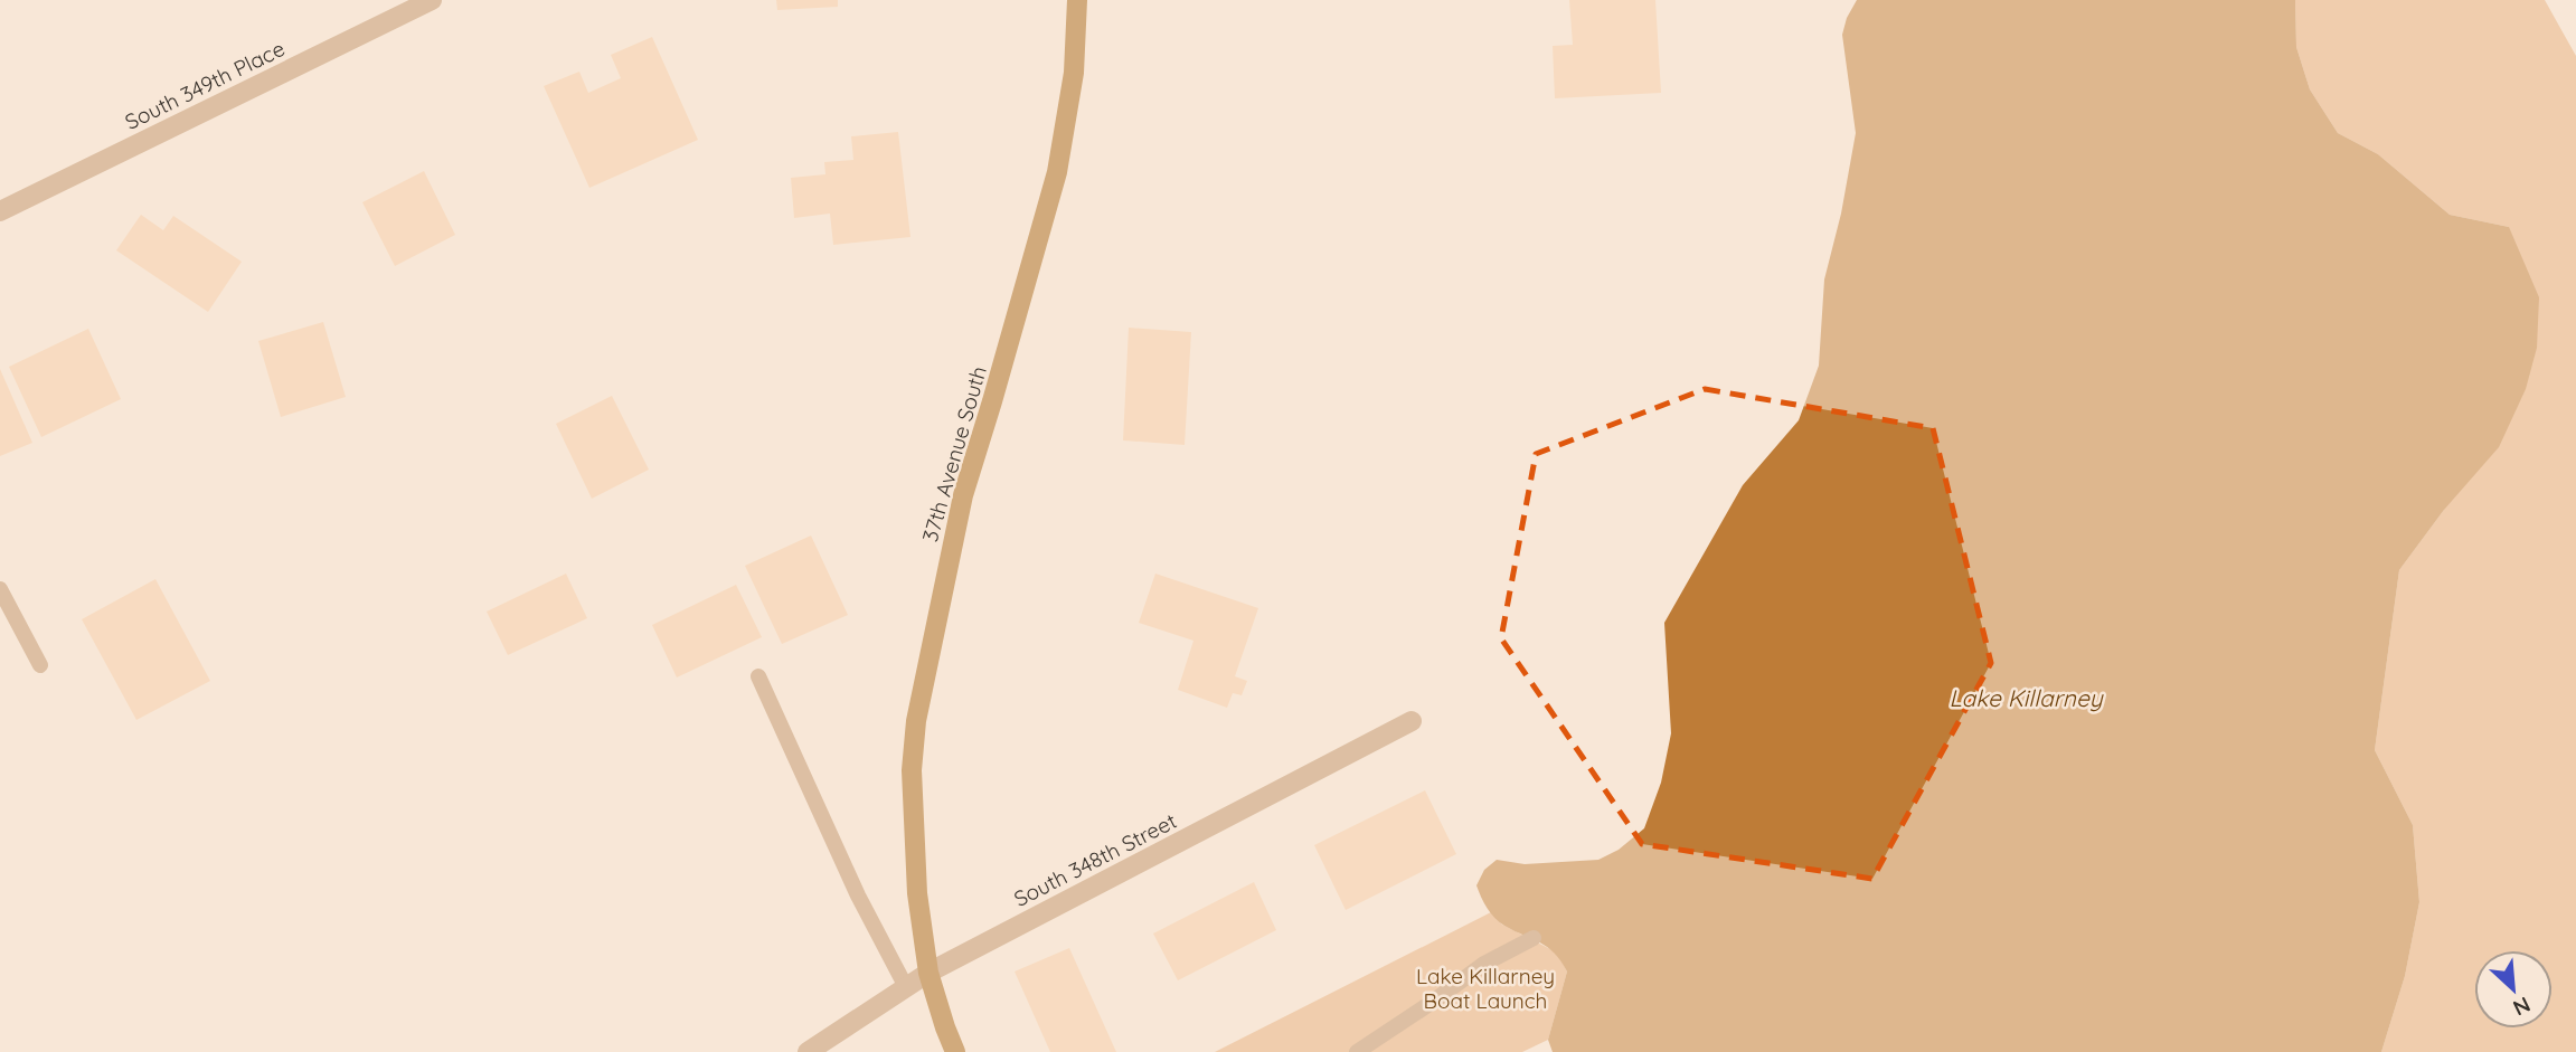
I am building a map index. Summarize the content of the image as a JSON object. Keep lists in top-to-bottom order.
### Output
{
  "streets": {
    "street": ["South 349th Place", "37th Avenue South", "South 348th Street"]
  },
  "crossings": [
    ["37th Avenue South", "South 348th Street"]
  ],
  "water": ["Lake Killarney"],
  "parks": ["Lake Killarney Boat Launch"],
  "north": "bottom right"
}
